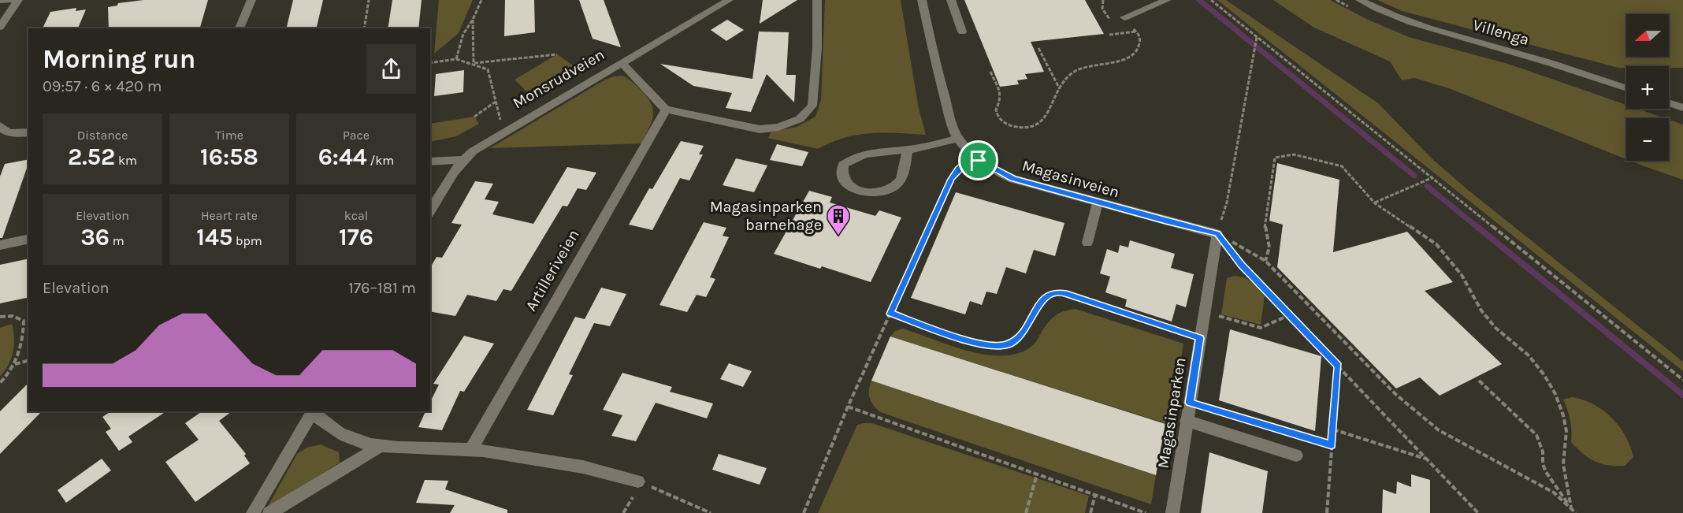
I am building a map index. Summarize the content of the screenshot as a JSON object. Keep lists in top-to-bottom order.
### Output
{
  "streets": {
    "street": [
      "Villenga",
      "Monsrudveien",
      "Magasinveien",
      "Artilleriveien",
      "Magasinparken"
    ]
  },
  "crossings": [
    ["Magasinveien", "Magasinparken"]
  ],
  "places": {
    "building": ["Magasinparken barnehage"]
  },
  "north": "left",
  "page": {
    "map_buttons": ["+", "−"],
    "heading": ["Morning run", "09:57 · 6 × 420 m"],
    "stats": [
      ["Distance", "2.52 km"],
      ["Time", "16:58"],
      ["Pace", "6:44 /km"],
      ["Elevation", "36 m"],
      ["Heart rate", "145 bpm"],
      ["kcal", "176"]
    ],
    "chart": ["Elevation", "176–181 m"]
  }
}
